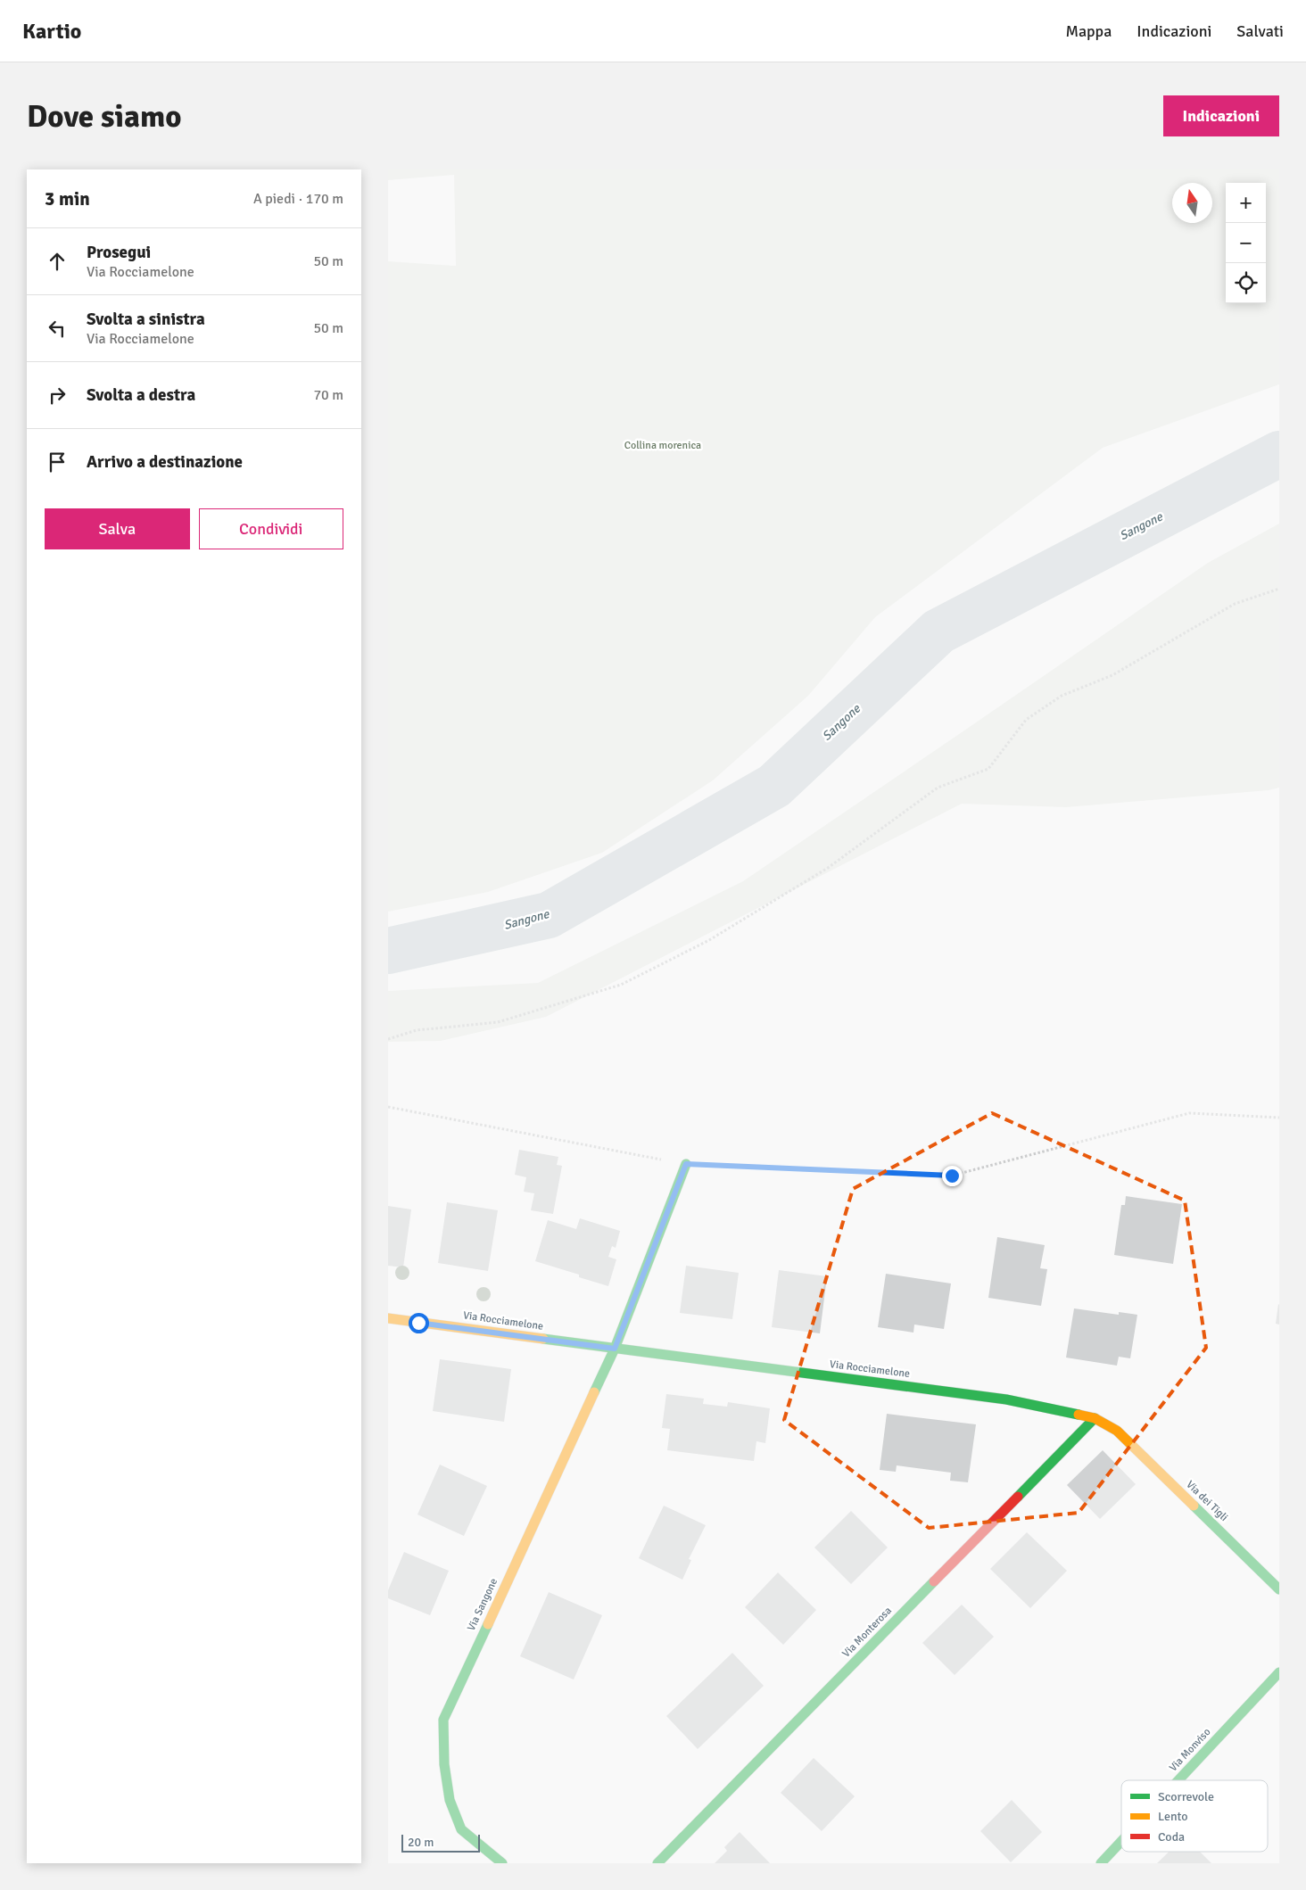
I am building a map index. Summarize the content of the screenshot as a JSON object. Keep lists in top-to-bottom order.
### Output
{
  "streets": {
    "street": [
      "Via Rocciamelone",
      "Via dei Tigli",
      "Via Sangone",
      "Via Monterosa",
      "Via Monviso"
    ]
  },
  "crossings": [
    ["Via Rocciamelone", "Via dei Tigli"],
    ["Via Rocciamelone", "Via Sangone"],
    ["Via Rocciamelone", "Via Monterosa"]
  ],
  "water": ["Sangone"],
  "parks": ["Collina morenica"],
  "legend": ["Scorrevole", "Lento", "Coda"],
  "scale_bar": "20 m",
  "north": "top",
  "page": {
    "header": "Kartio",
    "nav": ["Mappa", "Indicazioni", "Salvati"],
    "buttons": [
      "Indicazioni",
      ["Salva", "Condividi"]
    ],
    "title": "Dove siamo",
    "heading": ["3 min", "A piedi · 170 m"],
    "map_buttons": ["+", "−"],
    "list": [
      ["Prosegui", "Via Rocciamelone", "50 m"],
      ["Svolta a sinistra", "Via Rocciamelone", "50 m"],
      ["Svolta a destra", "70 m"],
      "Arrivo a destinazione"
    ],
    "scale": "20 m"
  }
}
